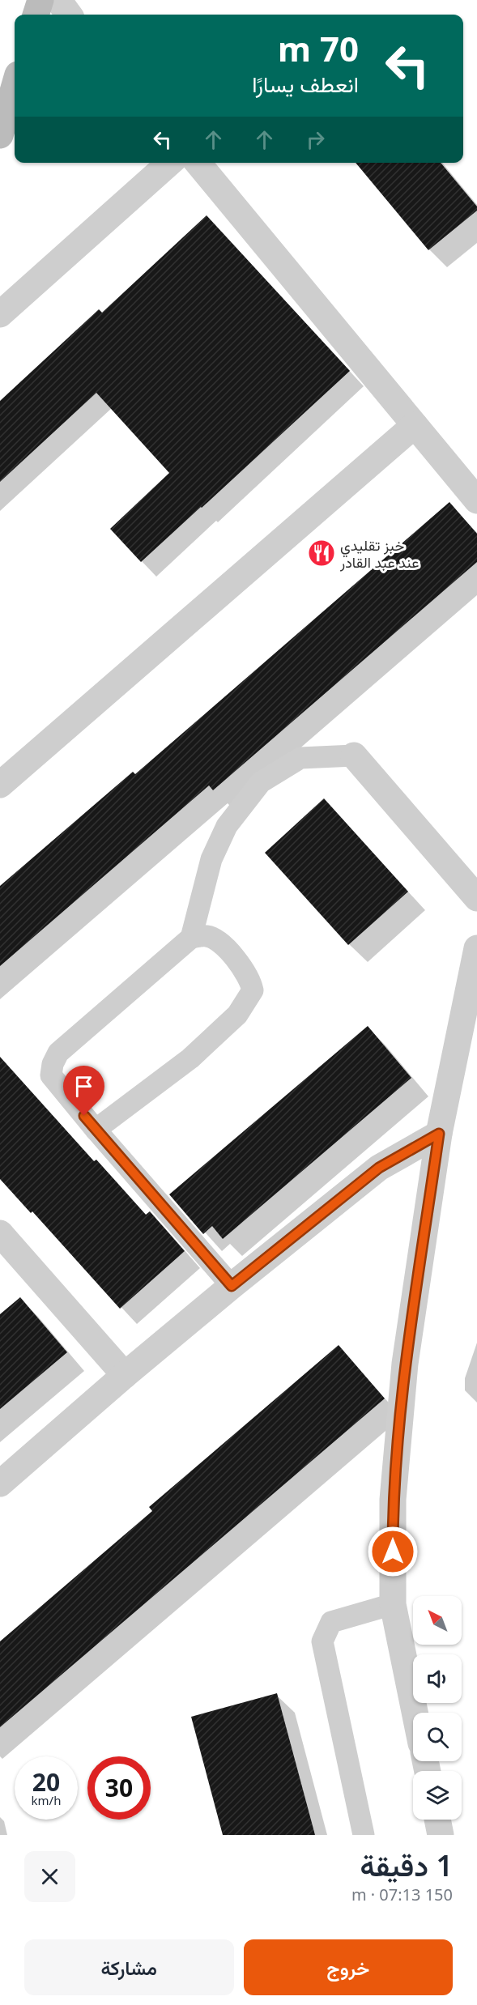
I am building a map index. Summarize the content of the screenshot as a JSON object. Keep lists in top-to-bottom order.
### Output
{
  "places": {
    "restaurant": ["خبز تقليدي عند عبد القادر"]
  },
  "north": "top left",
  "page": {
    "turn": ["70 m", "انعطف يسارًا"],
    "speed": "20 km/h",
    "limit": "30",
    "heading": ["1 دقيقة", "150 m · 07:13"],
    "buttons": ["خروج", "مشاركة"]
  }
}
